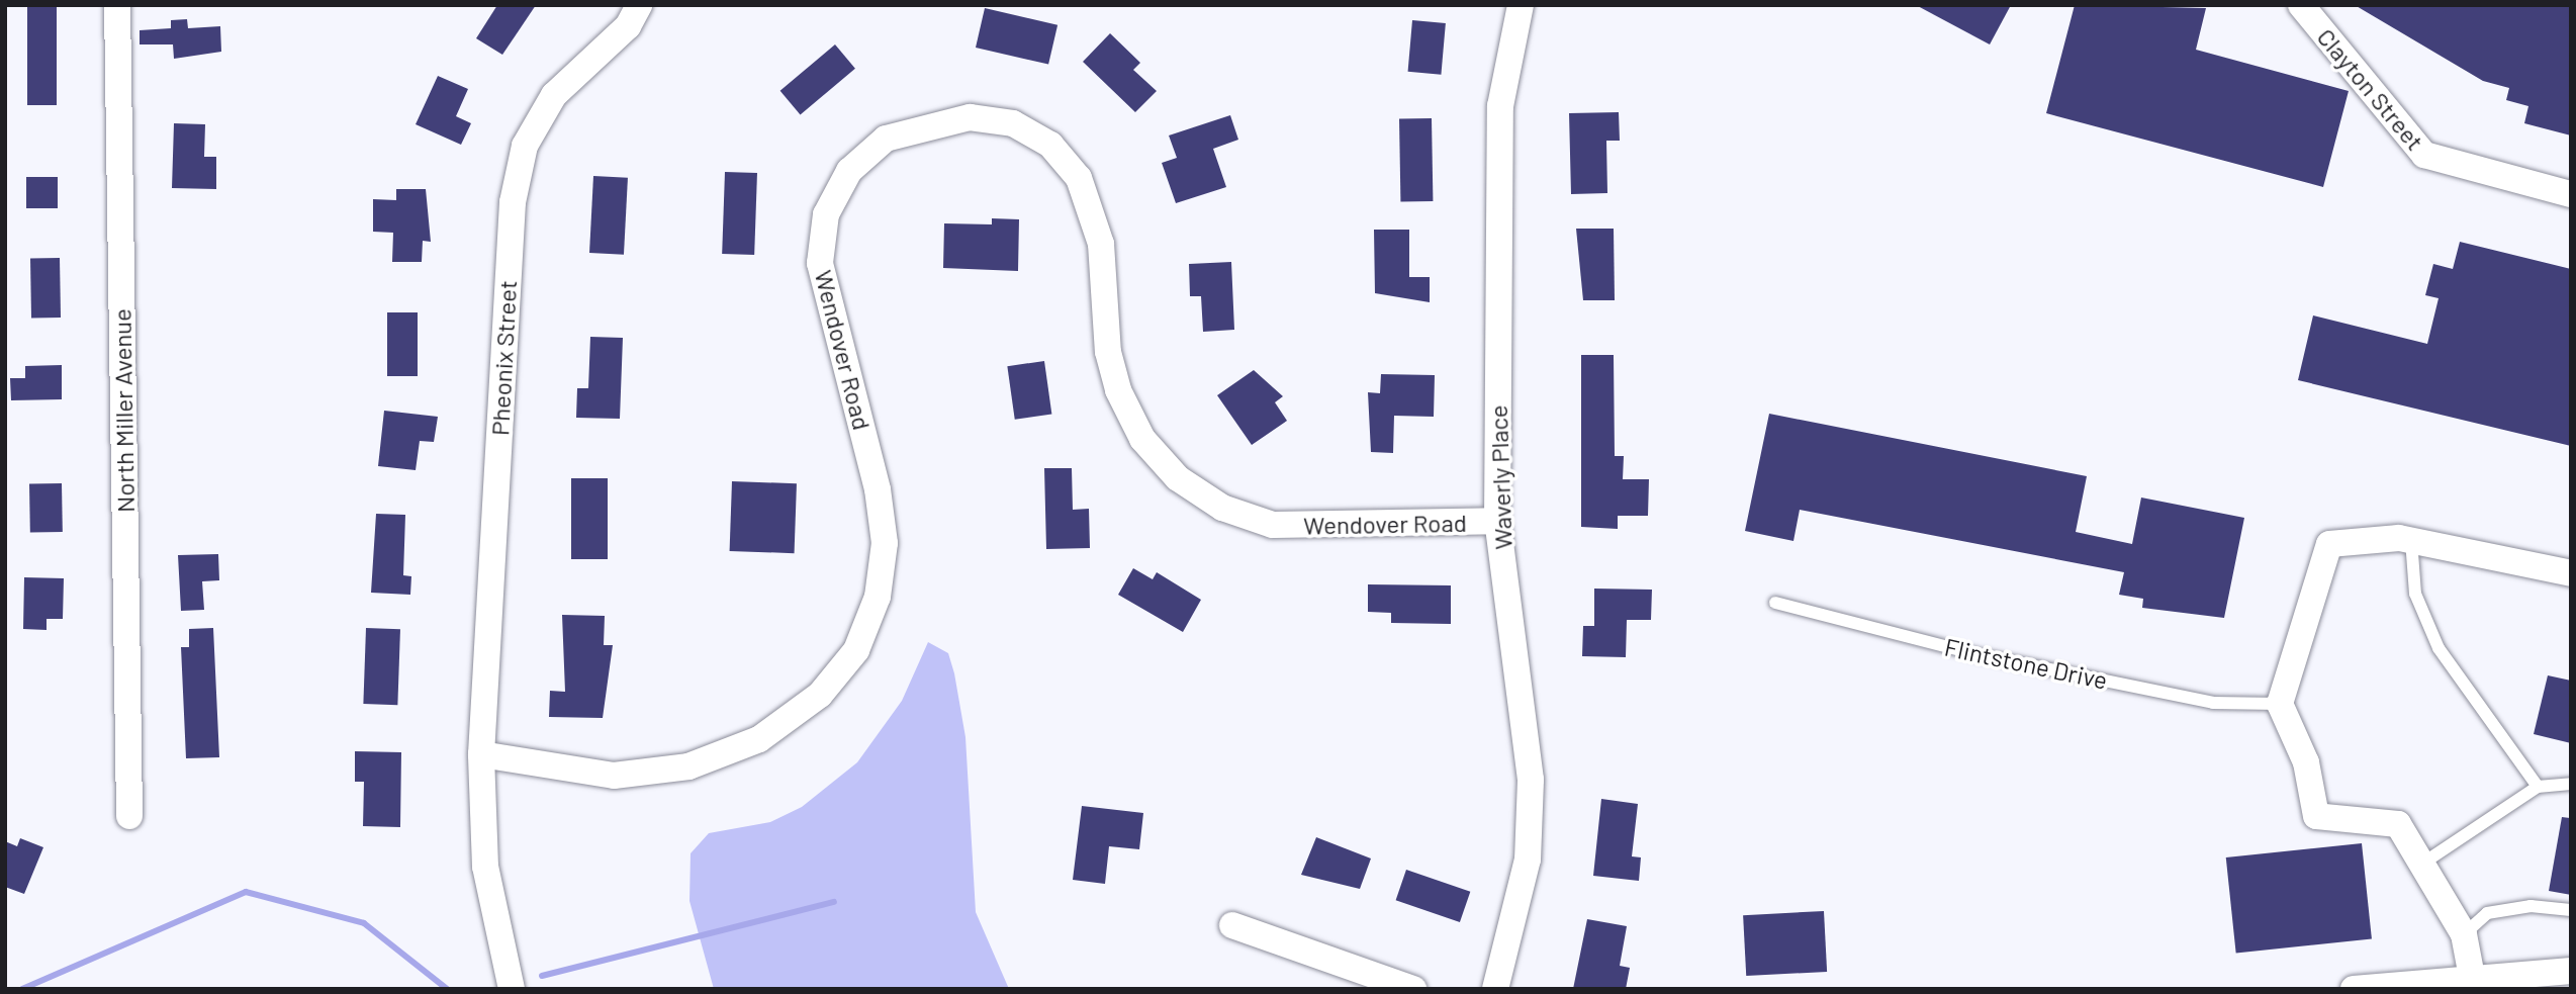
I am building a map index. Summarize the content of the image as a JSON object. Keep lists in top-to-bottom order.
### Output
{
  "streets": {
    "street": [
      "Clayton Street",
      "Wendover Road",
      "Pheonix Street",
      "North Miller Avenue",
      "Waverly Place"
    ],
    "lane": ["Flintstone Drive"]
  },
  "crossings": [
    ["Wendover Road", "Pheonix Street"],
    ["Wendover Road", "Waverly Place"]
  ]
}
